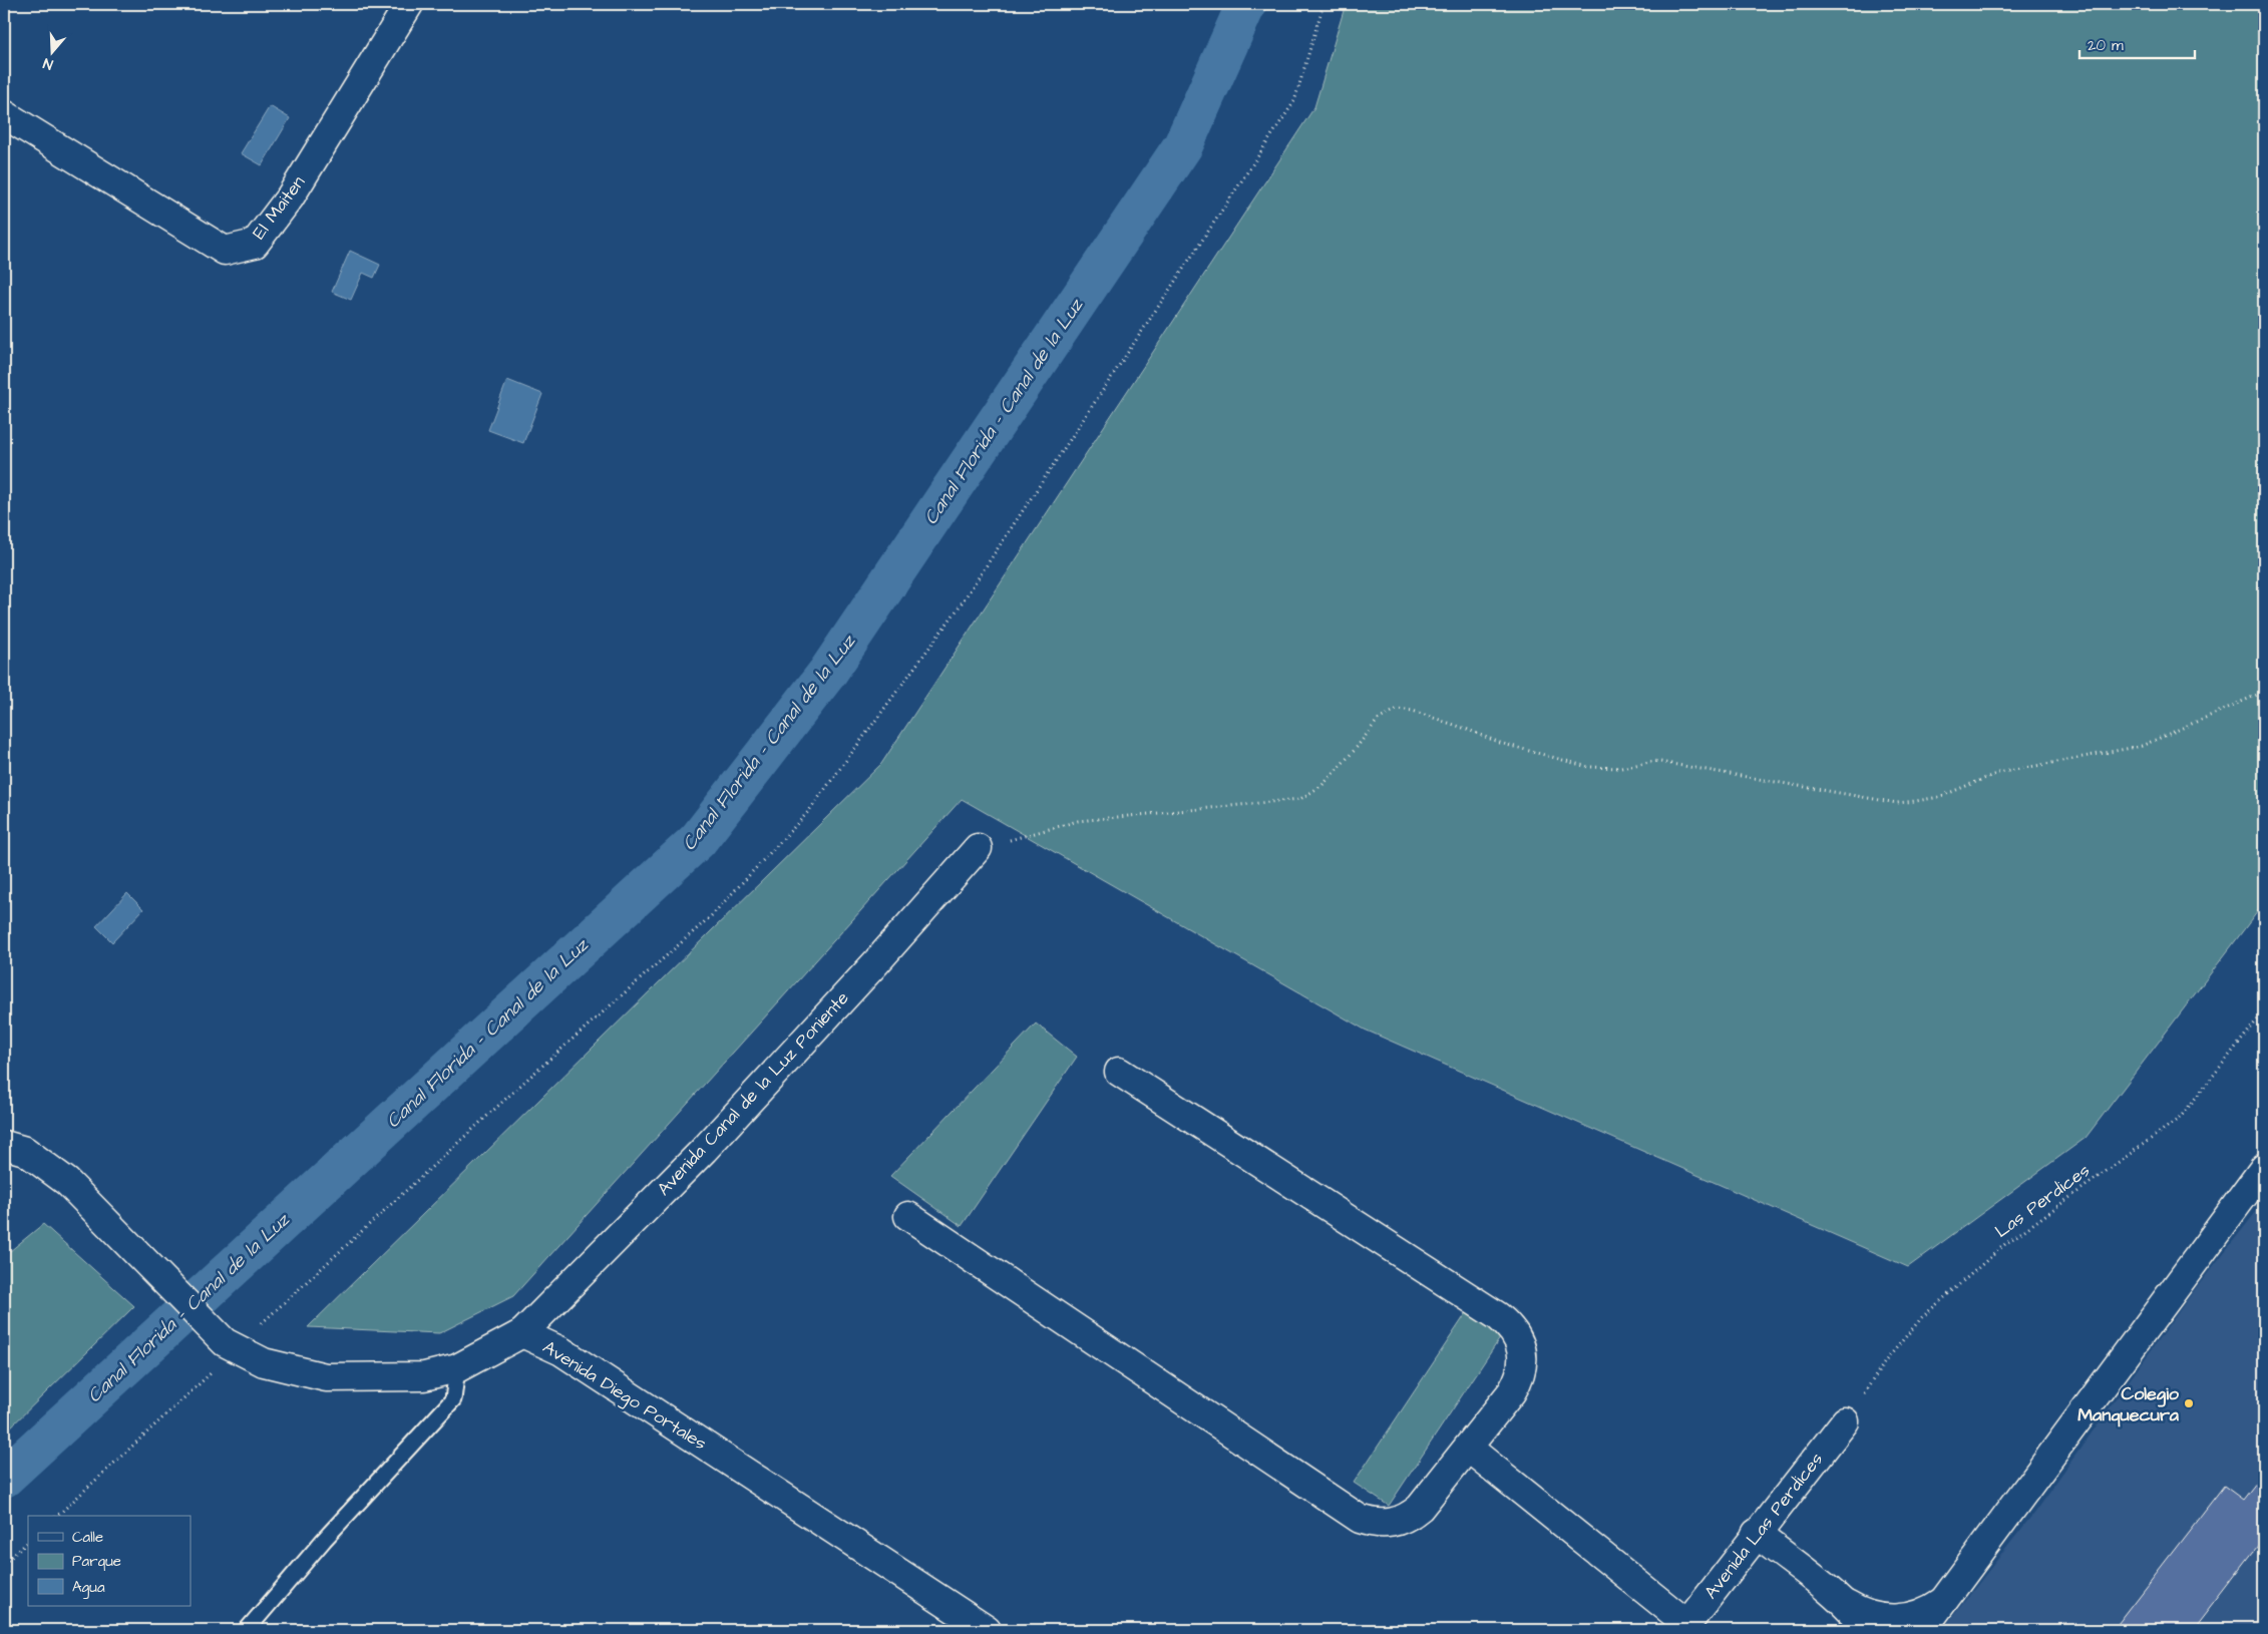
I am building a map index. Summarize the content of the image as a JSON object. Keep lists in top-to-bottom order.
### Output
{
  "streets": {
    "street": [
      "El Maiten",
      "Avenida Canal de la Luz Poniente",
      "Avenida Diego Portales",
      "Avenida Las Perdices"
    ],
    "path": ["Las Perdices"]
  },
  "crossings": [
    ["Avenida Canal de la Luz Poniente", "Avenida Diego Portales"],
    ["Las Perdices", "Avenida Las Perdices"]
  ],
  "water": ["Canal Florida - Canal de la Luz"],
  "places": ["Colegio Manquecura"],
  "legend": ["Calle", "Parque", "Agua"],
  "scale_bar": "20 m",
  "north": "bottom"
}
